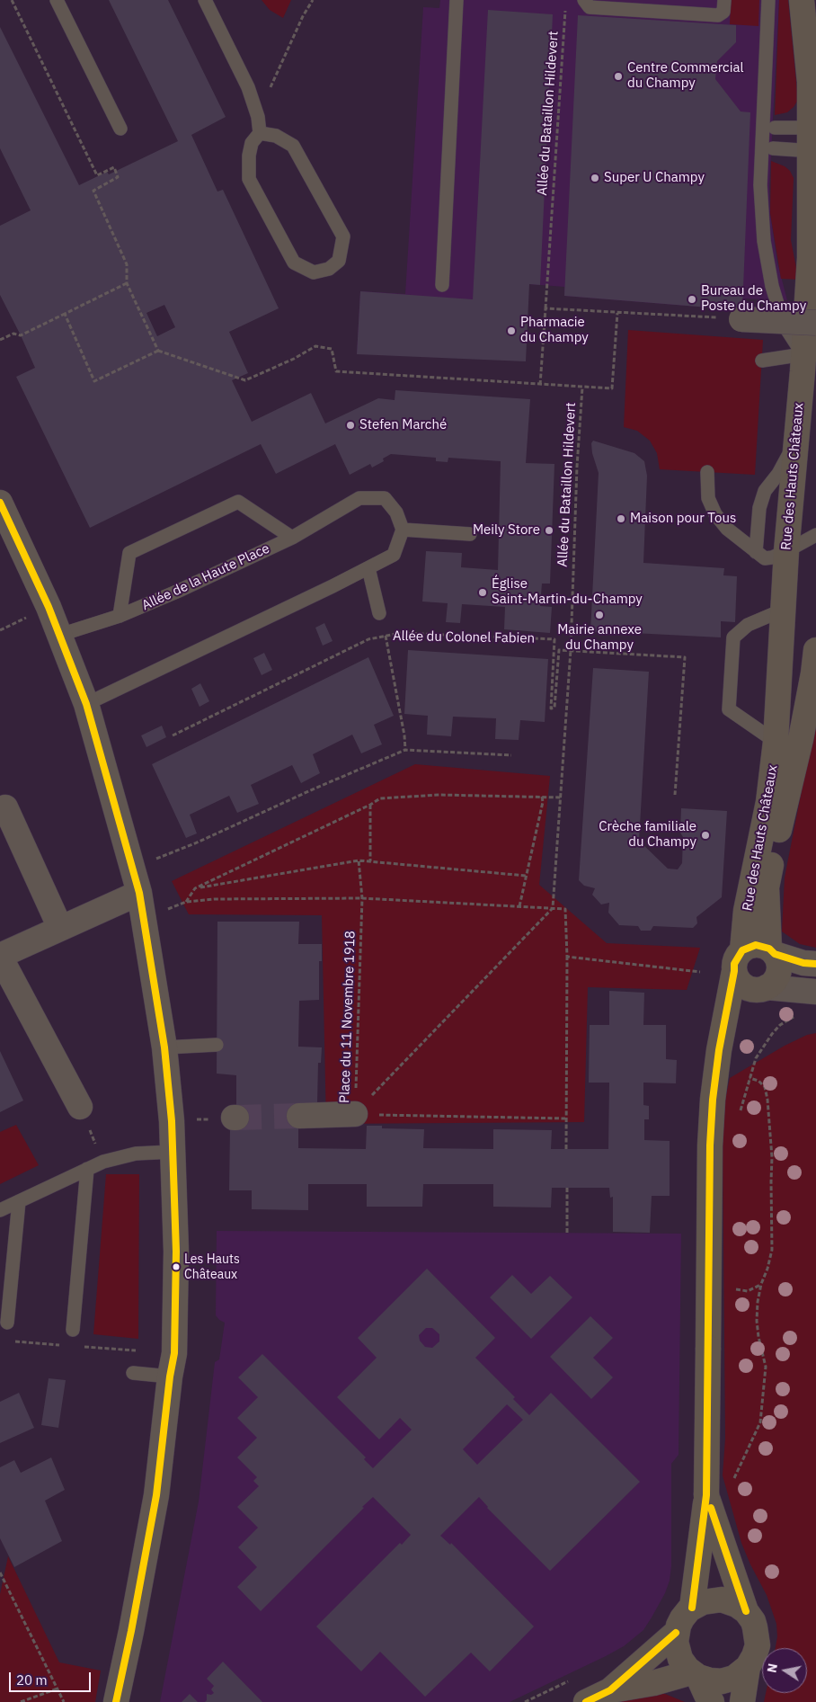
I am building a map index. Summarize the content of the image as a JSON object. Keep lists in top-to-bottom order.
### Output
{
  "streets": {
    "street": ["Rue des Hauts Châteaux"],
    "lane": ["Allée de la Haute Place"],
    "path": ["Allée du Bataillon Hildevert", "Allée du Colonel Fabien", "Place du 11 Novembre 1918"]
  },
  "crossings": [
    ["Allée du Bataillon Hildevert", "Allée du Colonel Fabien"]
  ],
  "places": [
    "Centre Commercial du Champy",
    "Super U Champy",
    "Bureau de Poste du Champy",
    "Pharmacie du Champy",
    "Stefen Marché",
    "Maison pour Tous",
    "Meily Store",
    "Église Saint-Martin-du-Champy",
    "Mairie annexe du Champy",
    "Crèche familiale du Champy",
    "Les Hauts Châteaux"
  ],
  "scale_bar": "20 m",
  "north": "left"
}
